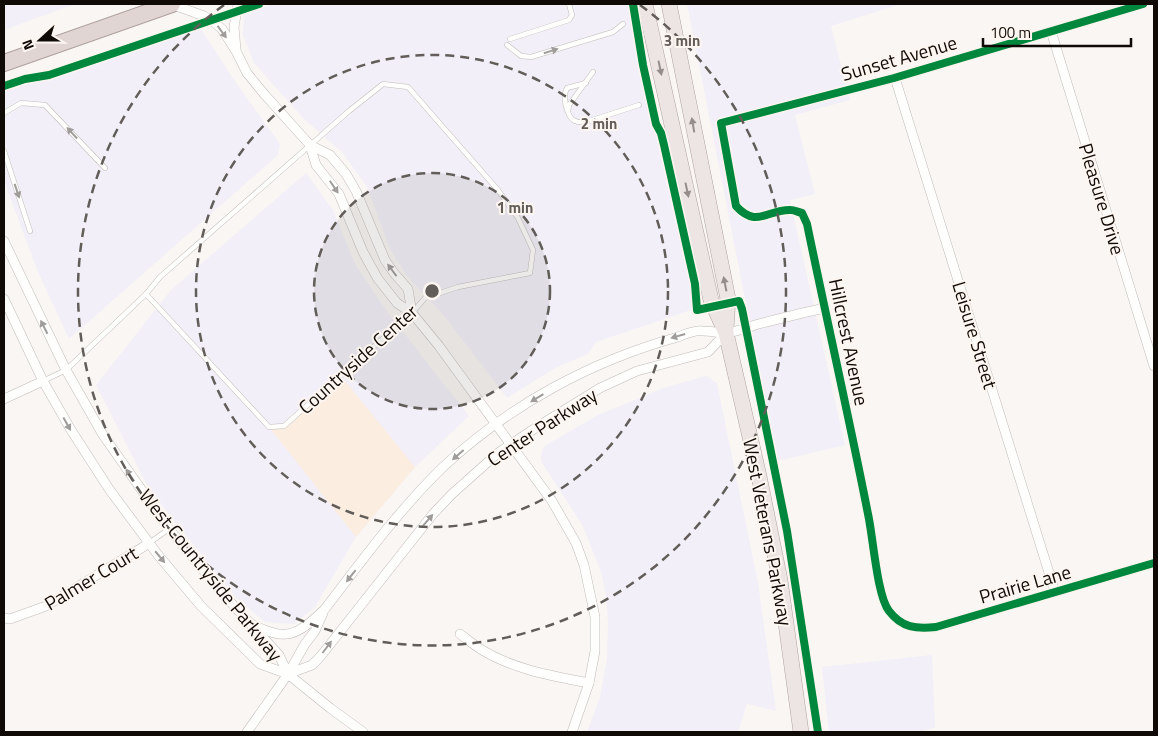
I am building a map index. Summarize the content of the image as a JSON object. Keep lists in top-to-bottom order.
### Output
{
  "streets": {
    "main road": ["West Veterans Parkway"],
    "street": [
      "Sunset Avenue",
      "Pleasure Drive",
      "Leisure Street",
      "Hillcrest Avenue",
      "Center Parkway",
      "West Countryside Parkway",
      "Palmer Court",
      "Prairie Lane"
    ],
    "lane": ["Countryside Center"]
  },
  "crossings": [
    ["Sunset Avenue", "Pleasure Drive"],
    ["Sunset Avenue", "Leisure Street"],
    ["Sunset Avenue", "Hillcrest Avenue"],
    ["Leisure Street", "Prairie Lane"],
    ["Hillcrest Avenue", "Center Parkway"],
    ["Hillcrest Avenue", "Prairie Lane"],
    ["Center Parkway", "West Veterans Parkway"],
    ["Center Parkway", "West Countryside Parkway"],
    ["West Countryside Parkway", "Palmer Court"]
  ],
  "scale_bar": "100 m",
  "north": "left",
  "rings": ["3 min", "2 min", "1 min"]
}
